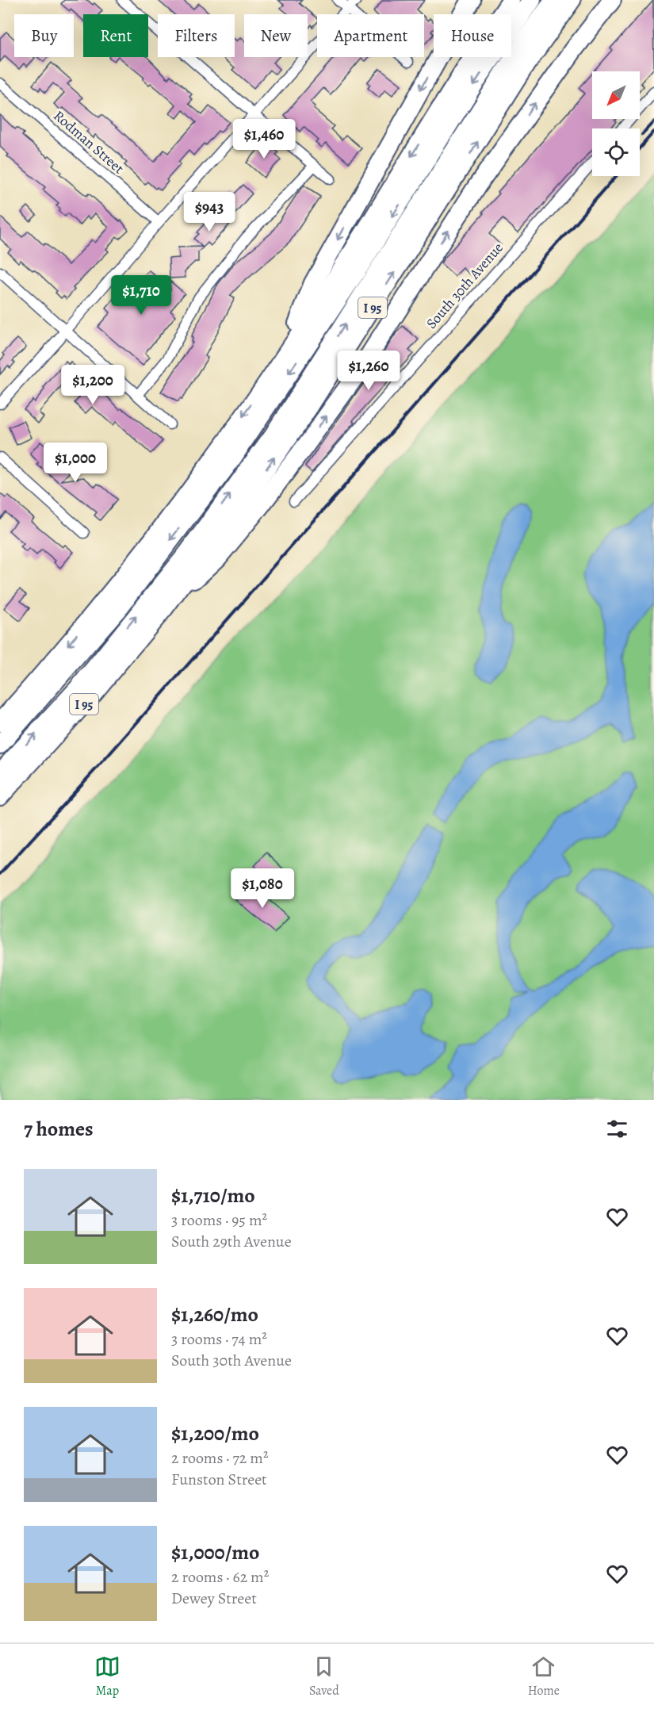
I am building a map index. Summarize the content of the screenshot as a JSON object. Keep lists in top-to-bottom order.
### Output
{
  "streets": {
    "highway": ["I 95"],
    "street": ["Rodman Street", "South 30th Avenue"]
  },
  "north": "bottom left",
  "page": {
    "chip": [
      "Buy",
      "Rent",
      "Filters",
      "New",
      "Apartment",
      "House"
    ],
    "price": [
      "$1,460",
      "$943",
      "$1,710",
      "$1,260",
      "$1,200",
      "$1,000",
      "$1,080"
    ],
    "heading": "7 homes",
    "list": [
      {
        "name": "$1,710/mo",
        "note": "3 rooms · 95 m² · South 29th Avenue"
      },
      {
        "name": "$1,260/mo",
        "note": "3 rooms · 74 m² · South 30th Avenue"
      },
      {
        "name": "$1,200/mo",
        "note": "2 rooms · 72 m² · Funston Street"
      },
      {
        "name": "$1,000/mo",
        "note": "2 rooms · 62 m² · Dewey Street"
      }
    ],
    "tabs": ["Map", "Saved", "Home"]
  }
}
